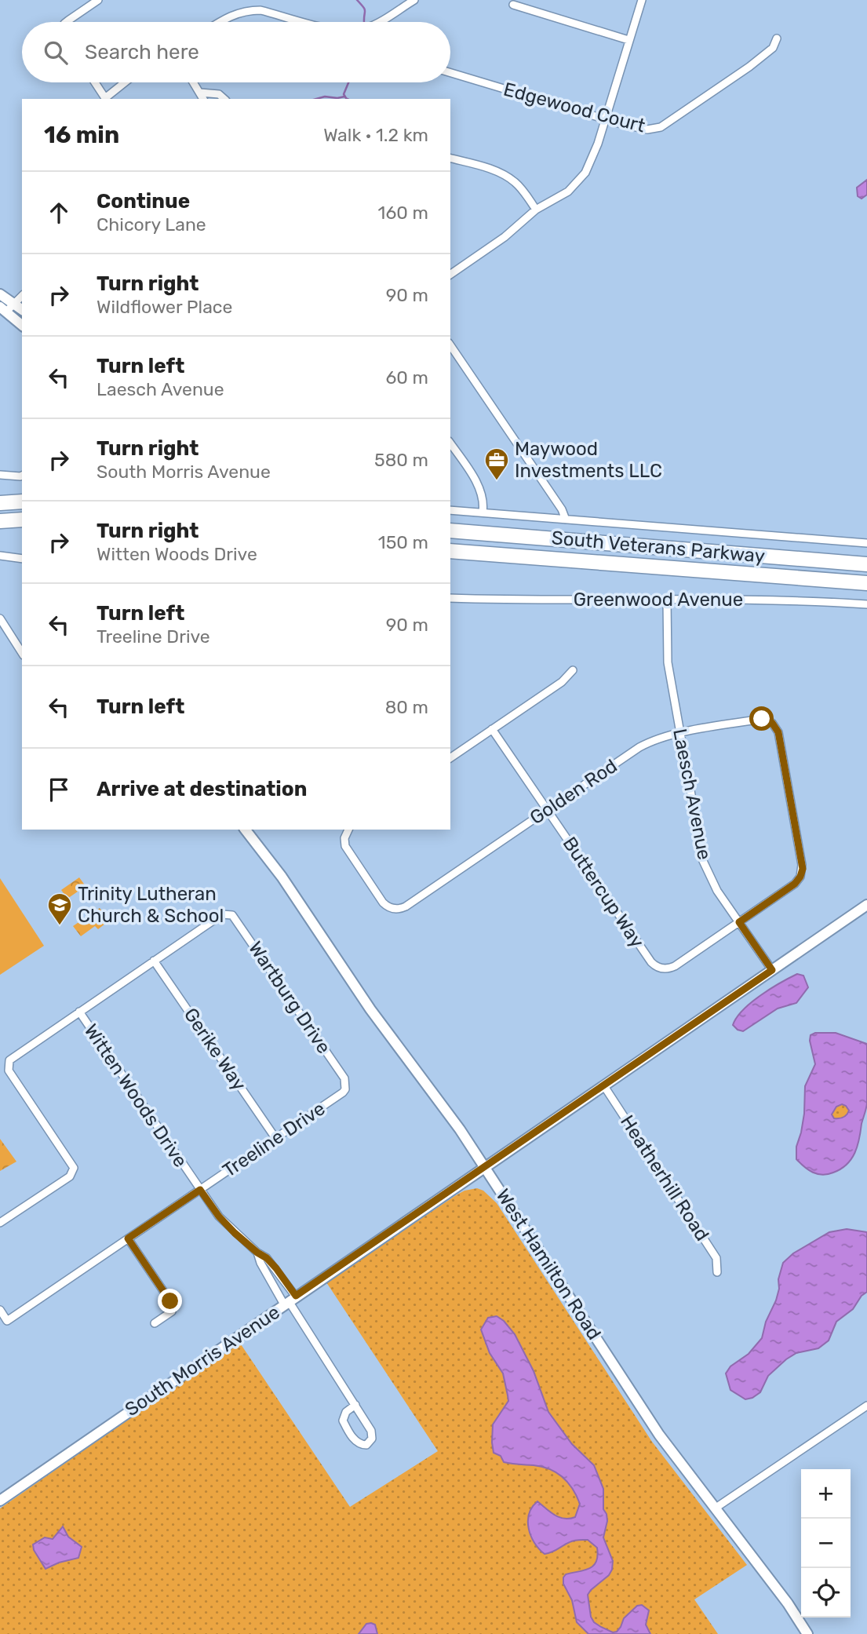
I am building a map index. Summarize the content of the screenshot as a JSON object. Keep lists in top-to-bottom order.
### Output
{
  "streets": {
    "highway": ["South Veterans Parkway"],
    "main road": ["West Hamilton Road", "South Morris Avenue"],
    "street": [
      "Edgewood Court",
      "Greenwood Avenue",
      "Golden Rod",
      "Laesch Avenue",
      "Buttercup Way",
      "Wartburg Drive",
      "Gerike Way",
      "Witten Woods Drive",
      "Treeline Drive",
      "Heatherhill Road"
    ]
  },
  "crossings": [
    ["Greenwood Avenue", "Laesch Avenue"],
    ["Golden Rod", "Laesch Avenue"],
    ["Golden Rod", "Buttercup Way"],
    ["Laesch Avenue", "Buttercup Way"],
    ["Laesch Avenue", "South Morris Avenue"],
    ["Wartburg Drive", "Gerike Way"],
    ["Wartburg Drive", "Treeline Drive"],
    ["Gerike Way", "Treeline Drive"],
    ["Witten Woods Drive", "Treeline Drive"],
    ["Witten Woods Drive", "South Morris Avenue"],
    ["Heatherhill Road", "South Morris Avenue"],
    ["West Hamilton Road", "South Morris Avenue"]
  ],
  "places": {
    "office": ["Maywood Investments LLC"],
    "school or university": ["Trinity Lutheran Church & School"]
  },
  "page": {
    "search": "Search here",
    "heading": ["16 min", "Walk · 1.2 km"],
    "list": [
      ["Continue", "Chicory Lane", "160 m"],
      ["Turn right", "Wildflower Place", "90 m"],
      ["Turn left", "Laesch Avenue", "60 m"],
      ["Turn right", "South Morris Avenue", "580 m"],
      ["Turn right", "Witten Woods Drive", "150 m"],
      ["Turn left", "Treeline Drive", "90 m"],
      ["Turn left", "80 m"],
      "Arrive at destination"
    ],
    "map_buttons": ["+", "−"]
  }
}
